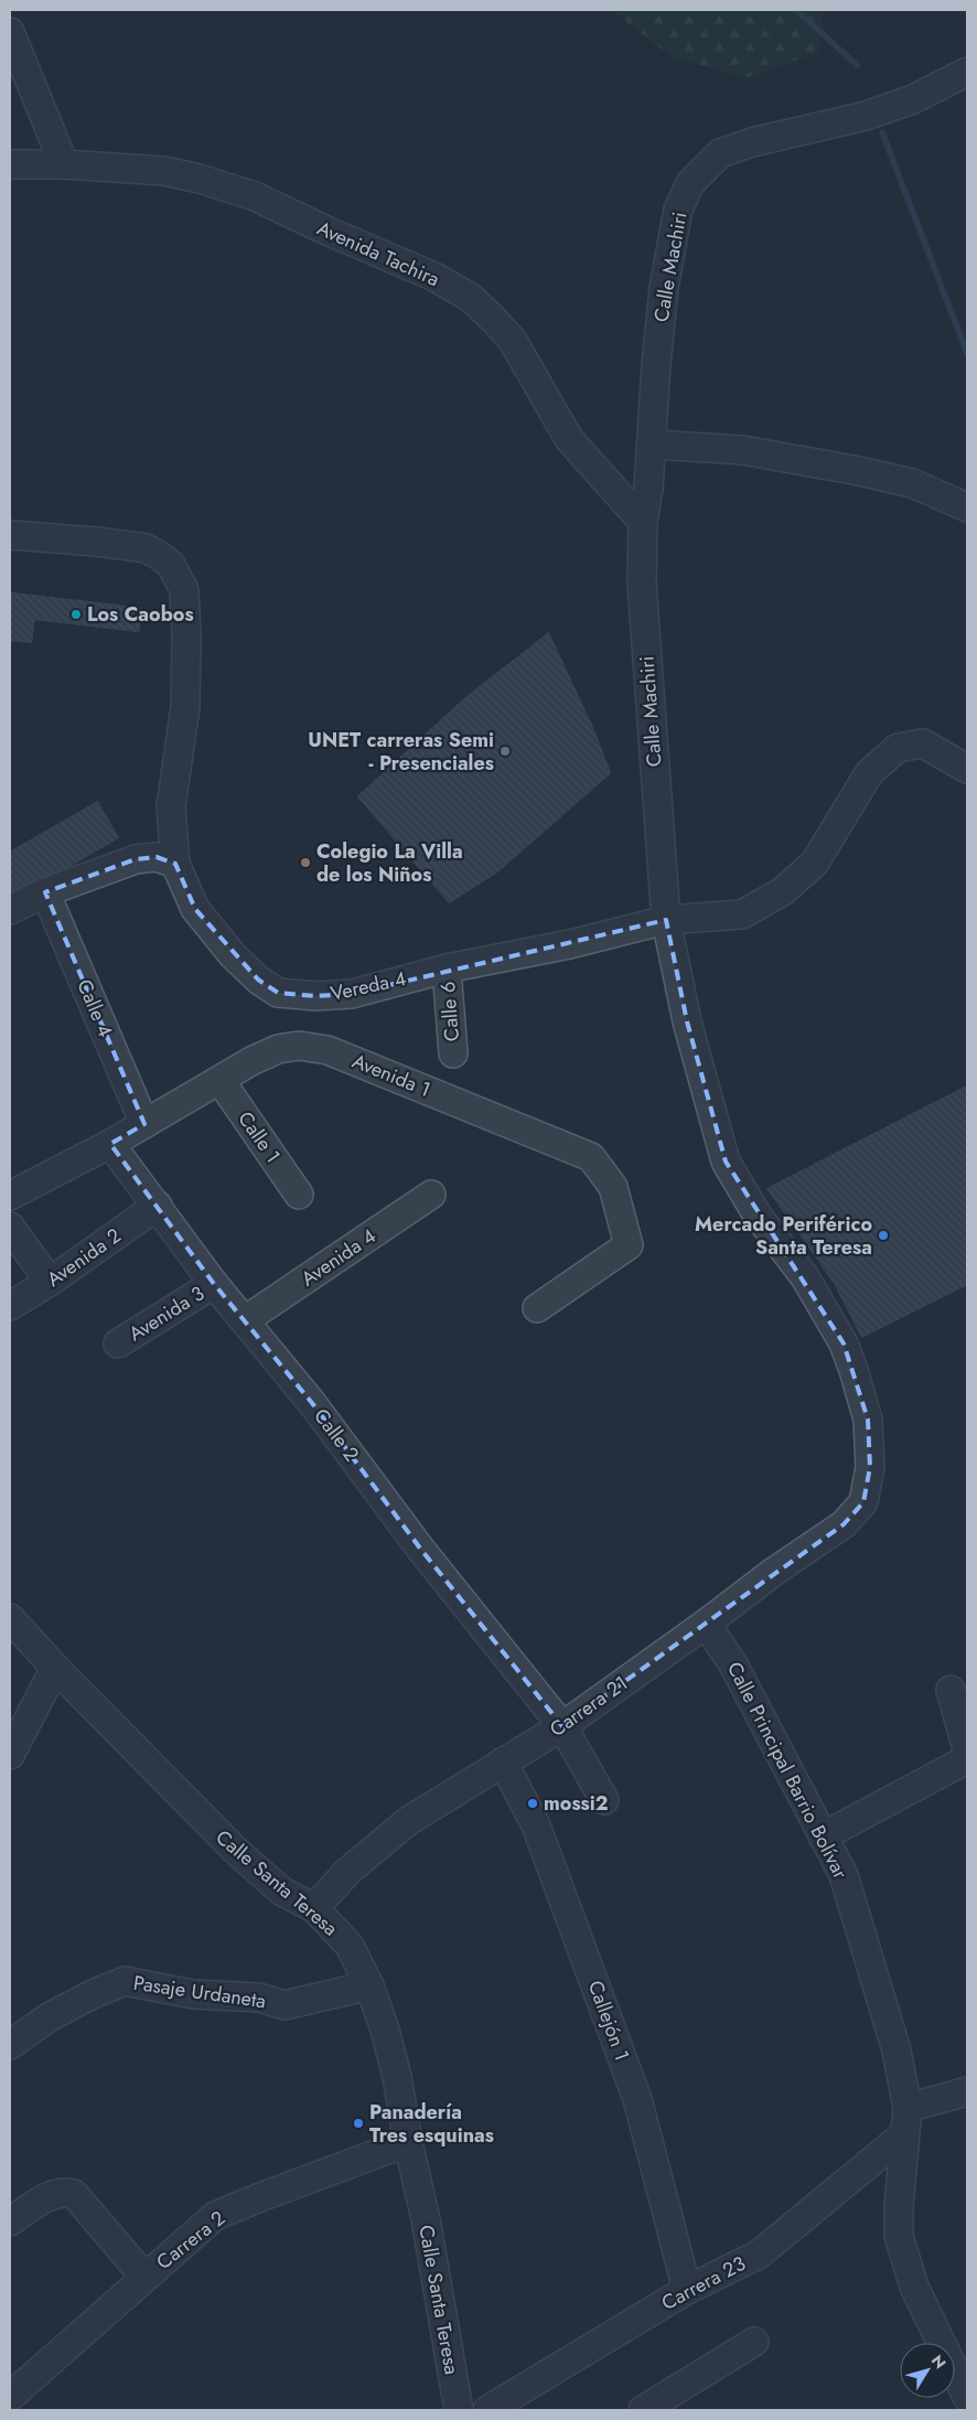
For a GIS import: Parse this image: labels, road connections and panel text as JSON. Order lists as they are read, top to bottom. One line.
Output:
{"streets":{"street":["Avenida Tachira","Calle Machiri","Vereda 4","Calle 4","Calle 6","Avenida 1","Calle 1","Avenida 2","Avenida 4","Avenida 3","Calle 2","Carrera 21","Calle Principal Barrio Bolívar","Calle Santa Teresa","Pasaje Urdaneta","Callejón 1","Carrera 2","Carrera 23"]},"crossings":[["Avenida Tachira","Calle Machiri"],["Calle Machiri","Vereda 4"],["Calle Machiri","Carrera 21"],["Vereda 4","Calle 6"],["Calle 4","Avenida 1"],["Avenida 1","Calle 1"],["Avenida 1","Calle 2"],["Avenida 2","Calle 2"],["Avenida 4","Calle 2"],["Avenida 3","Calle 2"],["Calle 2","Carrera 21"],["Carrera 21","Calle Principal Barrio Bolívar"],["Carrera 21","Calle Santa Teresa"],["Carrera 21","Callejón 1"],["Calle Principal Barrio Bolívar","Carrera 23"],["Calle Santa Teresa","Pasaje Urdaneta"],["Calle Santa Teresa","Carrera 2"],["Callejón 1","Carrera 23"]],"places":["Los Caobos","UNET carreras Semi - Presenciales","Colegio La Villa de los Niños","Mercado Periférico Santa Teresa","mossi2","Panadería Tres esquinas"],"north":"top right"}
